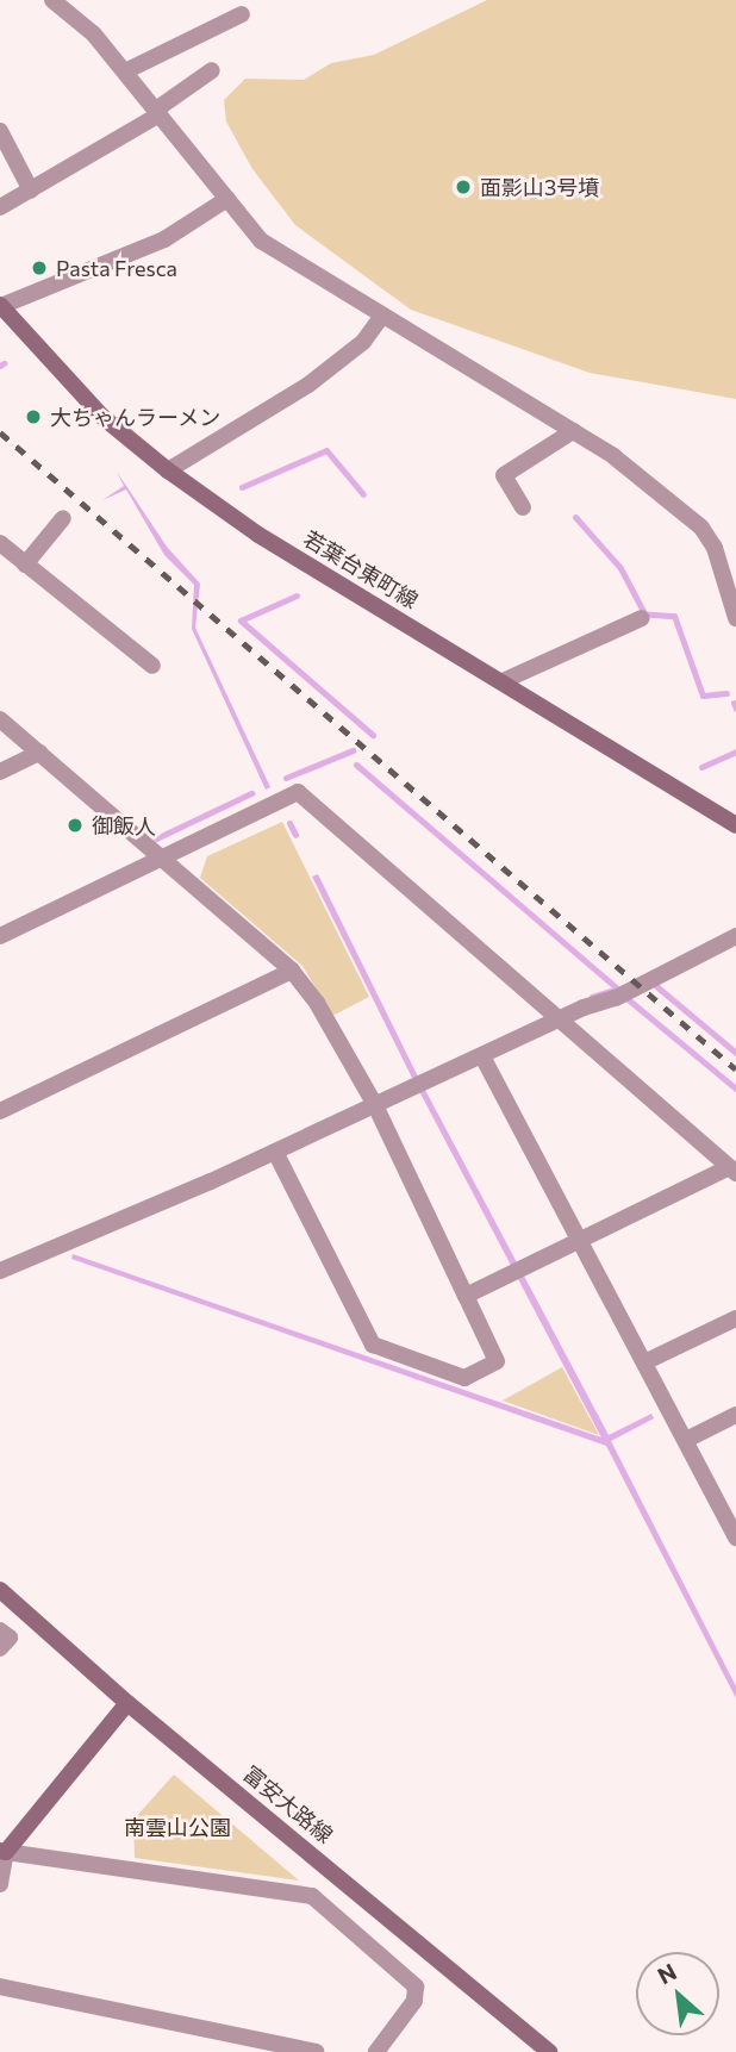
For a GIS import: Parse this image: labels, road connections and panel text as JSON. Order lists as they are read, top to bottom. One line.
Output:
{"streets":{"street":["若葉台東町線","富安大路線"]},"parks":["南雲山公園"],"places":["面影山3号墳","Pasta Fresca","大ちゃんラーメン","御飯人"],"north":"top left"}
